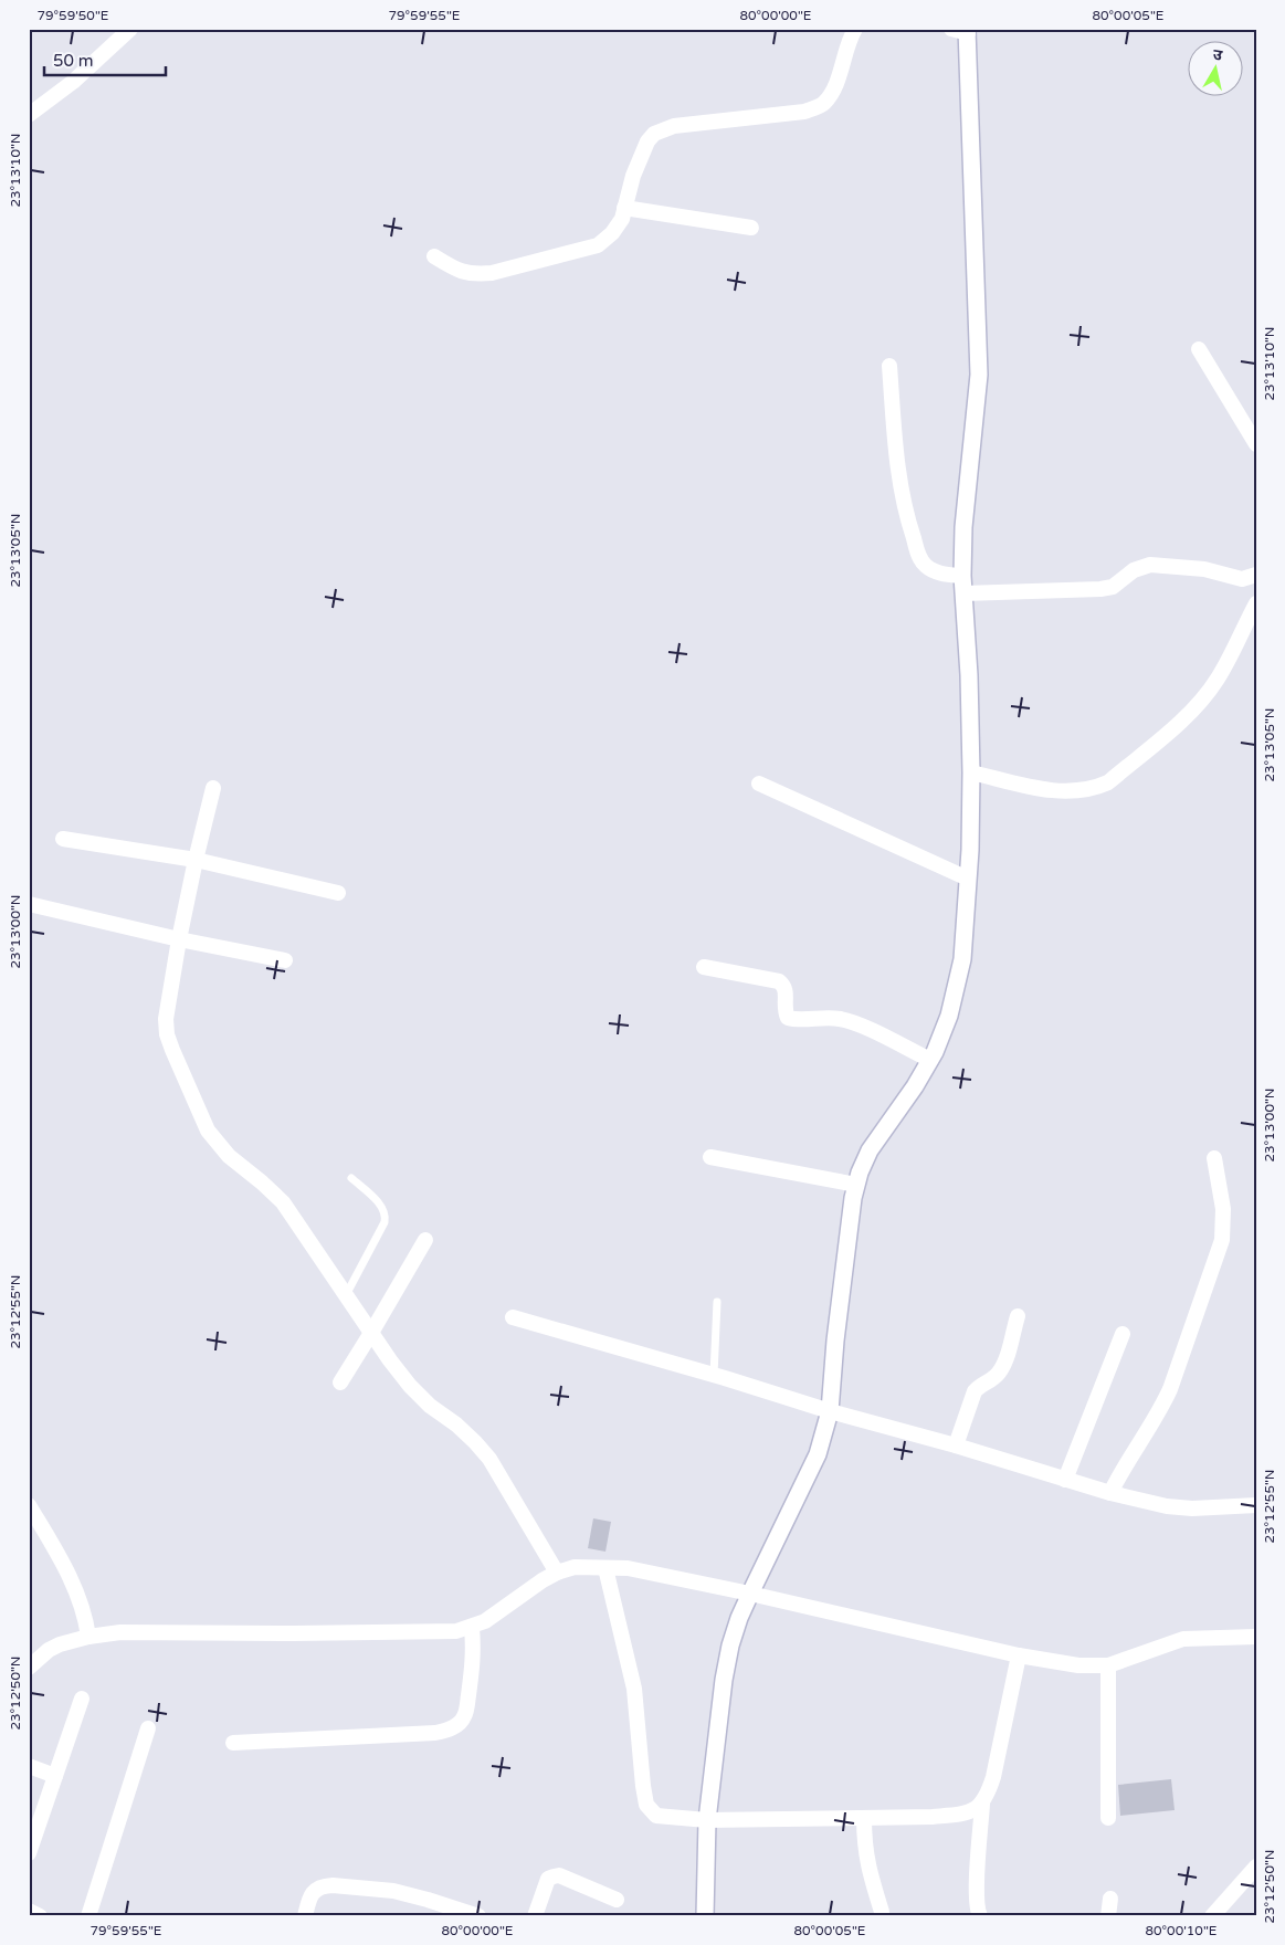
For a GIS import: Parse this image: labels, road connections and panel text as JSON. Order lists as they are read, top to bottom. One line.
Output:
{"scale_bar":"50 m","north":"top","coordinates":["79°59'50\"E","79°59'55\"E","80°00'00\"E","80°00'05\"E","23°13'10\"N","23°13'05\"N","23°13'00\"N","23°12'55\"N","23°12'50\"N","80°00'10\"E"]}
